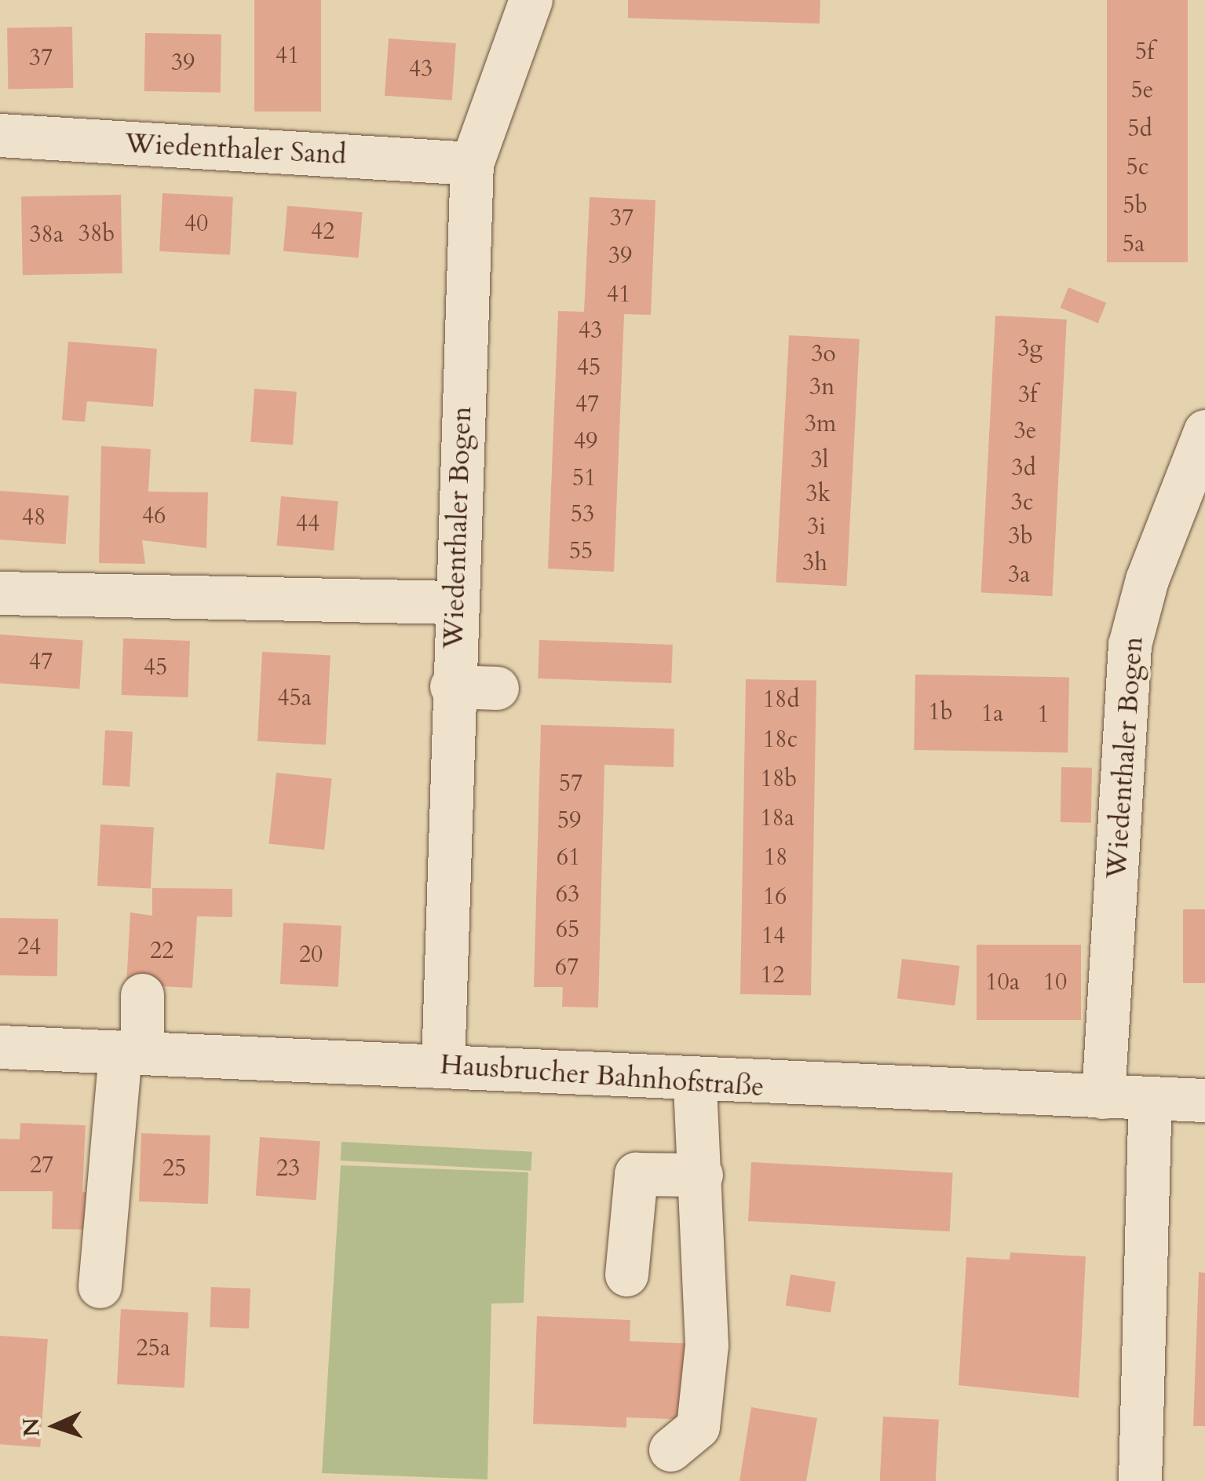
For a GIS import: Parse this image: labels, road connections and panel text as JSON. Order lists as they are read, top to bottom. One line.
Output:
{"streets":{"street":["Wiedenthaler Sand","Wiedenthaler Bogen","Hausbrucher Bahnhofstraße"]},"crossings":[["Wiedenthaler Sand","Wiedenthaler Bogen"],["Wiedenthaler Bogen","Hausbrucher Bahnhofstraße"]],"house_numbers":["5f","41","37","39","43","5e","5d","5c","5b","37","40","42","38b","38a","5a","39","41","43","3g","3o","45","3n","3f","47","3m","3e","49","3l","3d","51","3k","3c","53","46","48","44","3i","3b","55","3h","3a","47","45","45a","18d","1b","1a","1","18c","18b","57","18a","59","61","18","63","16","65","14","24","22","20","67","12","10a","10","27","25","23","25a"],"north":"left"}
